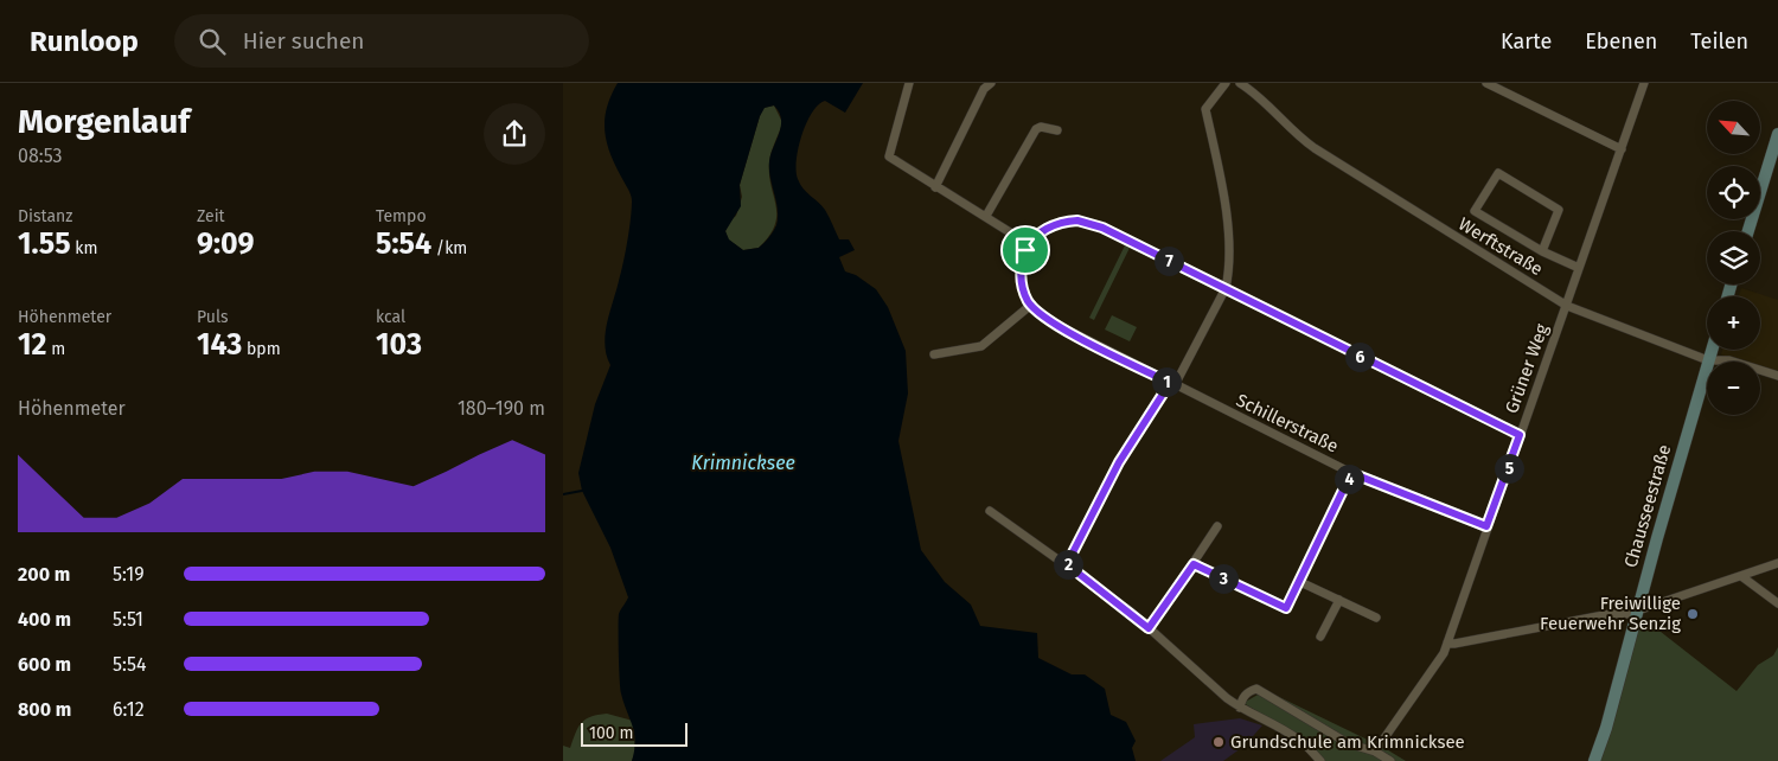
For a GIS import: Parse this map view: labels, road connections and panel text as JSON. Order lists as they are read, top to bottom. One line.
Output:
{"streets":{"main road":["Chausseestraße"],"street":["Werftstraße","Grüner Weg","Schillerstraße"]},"crossings":[["Werftstraße","Grüner Weg"],["Werftstraße","Chausseestraße"],["Grüner Weg","Schillerstraße"]],"water":["Krimnicksee"],"places":["Freiwillige Feuerwehr Senzig","Grundschule am Krimnicksee"],"scale_bar":"100 m","north":"top left","page":{"header":"Runloop","search":"Hier suchen","nav":["Karte","Ebenen","Teilen"],"heading":["Morgenlauf","08:53"],"map_buttons":["+","−"],"stats":[["Distanz","1.55 km"],["Zeit","9:09"],["Tempo","5:54 /km"],["Höhenmeter","12 m"],["Puls","143 bpm"],["kcal","103"]],"pins":["7","6","1","5","4","2","3"],"chart":["Höhenmeter","180–190 m"],"list":[{"name":"200 m","note":"5:19"},{"name":"400 m","note":"5:51"},{"name":"600 m","note":"5:54"},{"name":"800 m","note":"6:12"}],"scale":"100 m"}}
